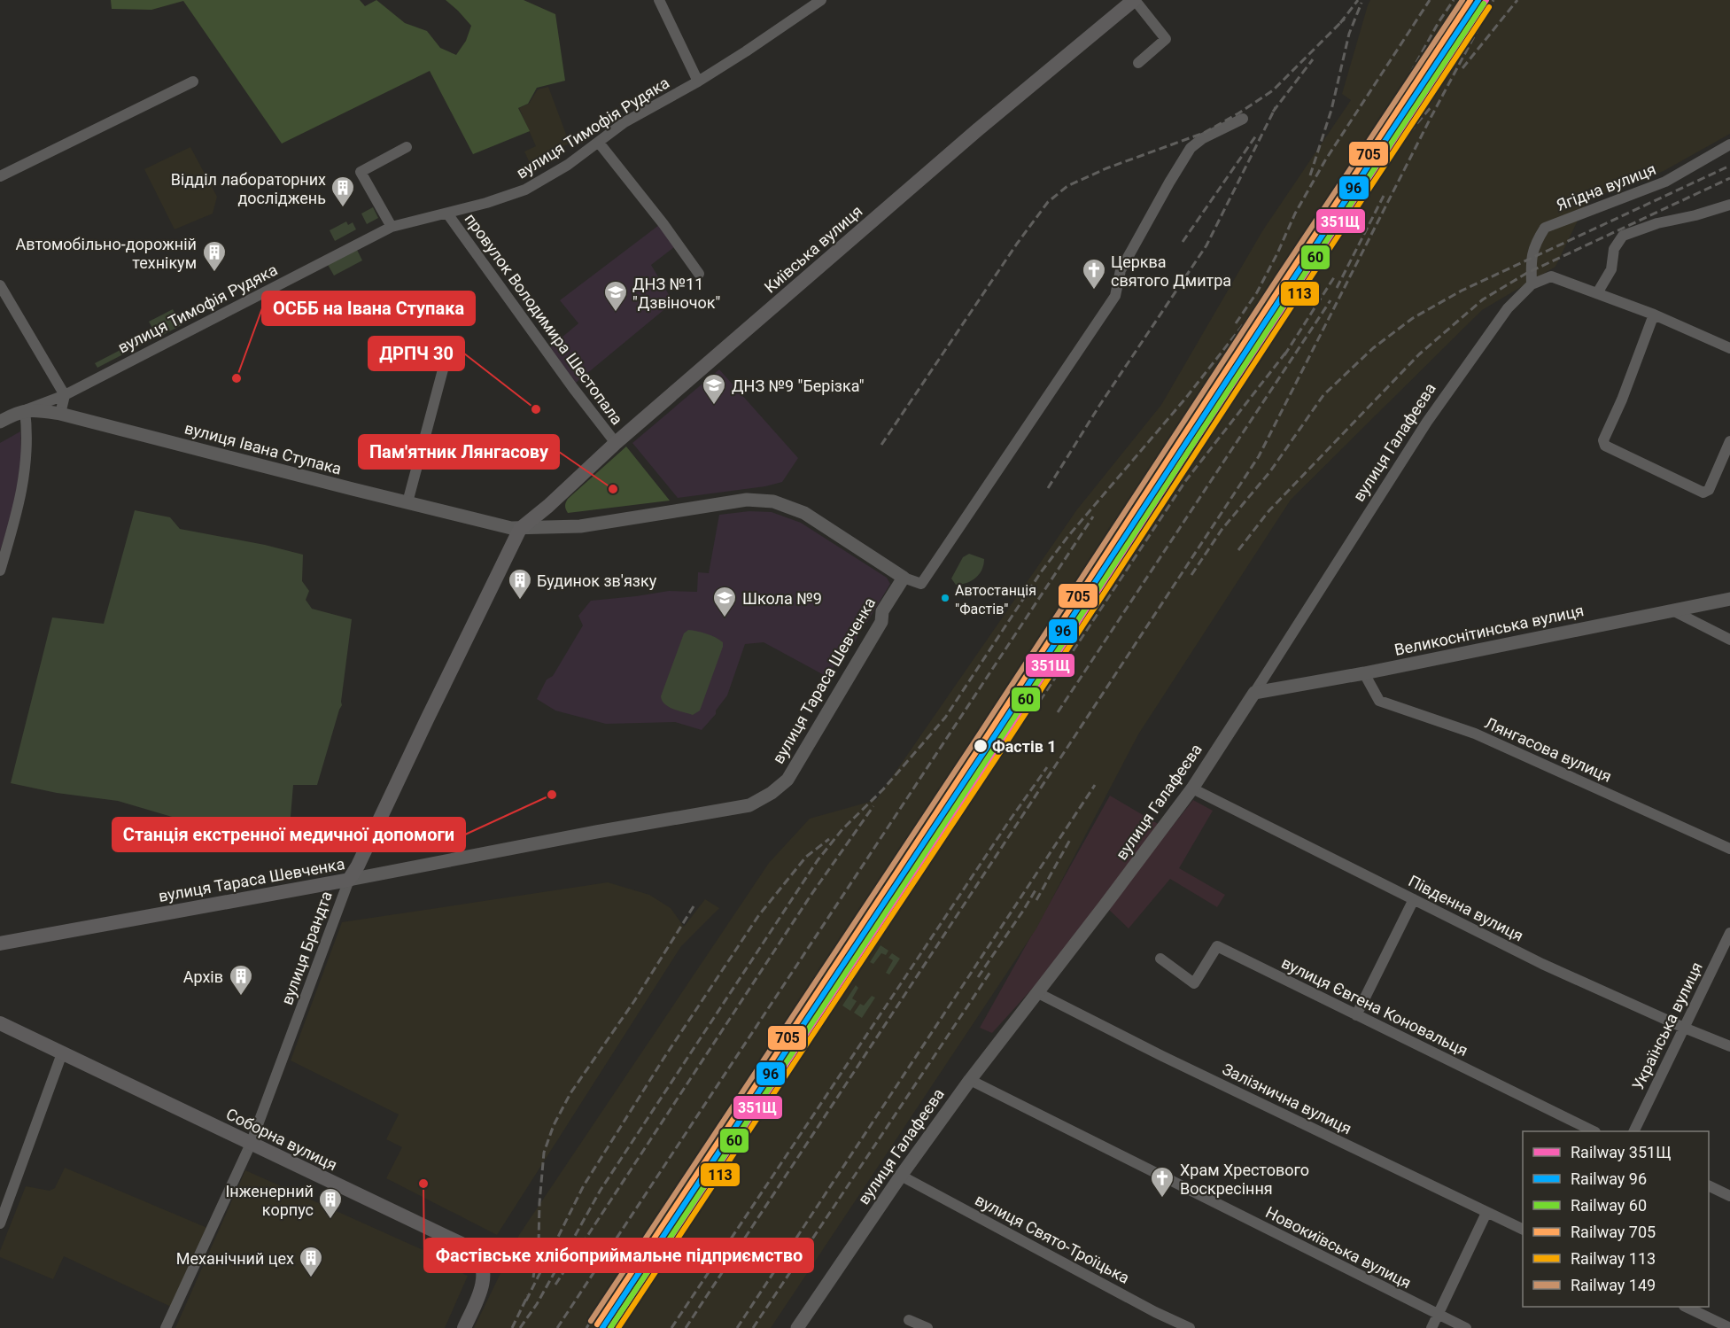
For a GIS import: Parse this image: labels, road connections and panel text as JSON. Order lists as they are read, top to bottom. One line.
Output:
{"streets":{"main road":["Київська вулиця","вулиця Тараса Шевченка","вулиця Брандта","Соборна вулиця"],"street":["вулиця Тимофія Рудяка","Ягідна вулиця","провулок Володимира Шестопала","вулиця Галафеєва","вулиця Івана Ступака","Великоснітинська вулиця","Лянгасова вулиця","Південна вулиця","вулиця Євгена Коновальця","Українська вулиця","Залізнична вулиця","вулиця Свято-Троїцька","Новокиївська вулиця"]},"crossings":[["вулиця Тимофія Рудяка","провулок Володимира Шестопала"],["вулиця Тимофія Рудяка","вулиця Івана Ступака"],["Ягідна вулиця","вулиця Галафеєва"],["Київська вулиця","провулок Володимира Шестопала"],["Київська вулиця","вулиця Івана Ступака"],["Київська вулиця","вулиця Брандта"],["вулиця Галафеєва","Великоснітинська вулиця"],["вулиця Галафеєва","Південна вулиця"],["вулиця Галафеєва","Залізнична вулиця"],["вулиця Галафеєва","вулиця Свято-Троїцька"],["вулиця Галафеєва","Новокиївська вулиця"],["вулиця Івана Ступака","вулиця Тараса Шевченка"],["вулиця Івана Ступака","вулиця Брандта"],["Великоснітинська вулиця","Лянгасова вулиця"],["вулиця Тараса Шевченка","вулиця Брандта"],["Південна вулиця","Українська вулиця"],["вулиця Брандта","Соборна вулиця"]],"places":{"building":["Відділ лабораторних досліджень","Автомобільно-дорожній технікум","Будинок зв'язку","Архів","Інженерний корпус","Механічний цех"],"church":["Церква святого Дмитра","Храм Хрестового Воскресіння"],"school or university":["ДНЗ №11 \"Дзвіночок\"","ДНЗ №9 \"Берізка\"","Школа №9"],"other":["ОСББ на Івана Ступака","ДРПЧ 30","Пам'ятник Лянгасову","Автостанція \"Фастів\"","Фастів 1","Станція екстренної медичної допомоги","Фастівське хлібоприймальне підприємство"]},"lines":["rail line 351Щ","rail line 96","rail line 705","rail line 149","rail line 60","rail line 113"],"legend":["Railway 351Щ","Railway 96","Railway 60","Railway 705","Railway 113","Railway 149"]}
